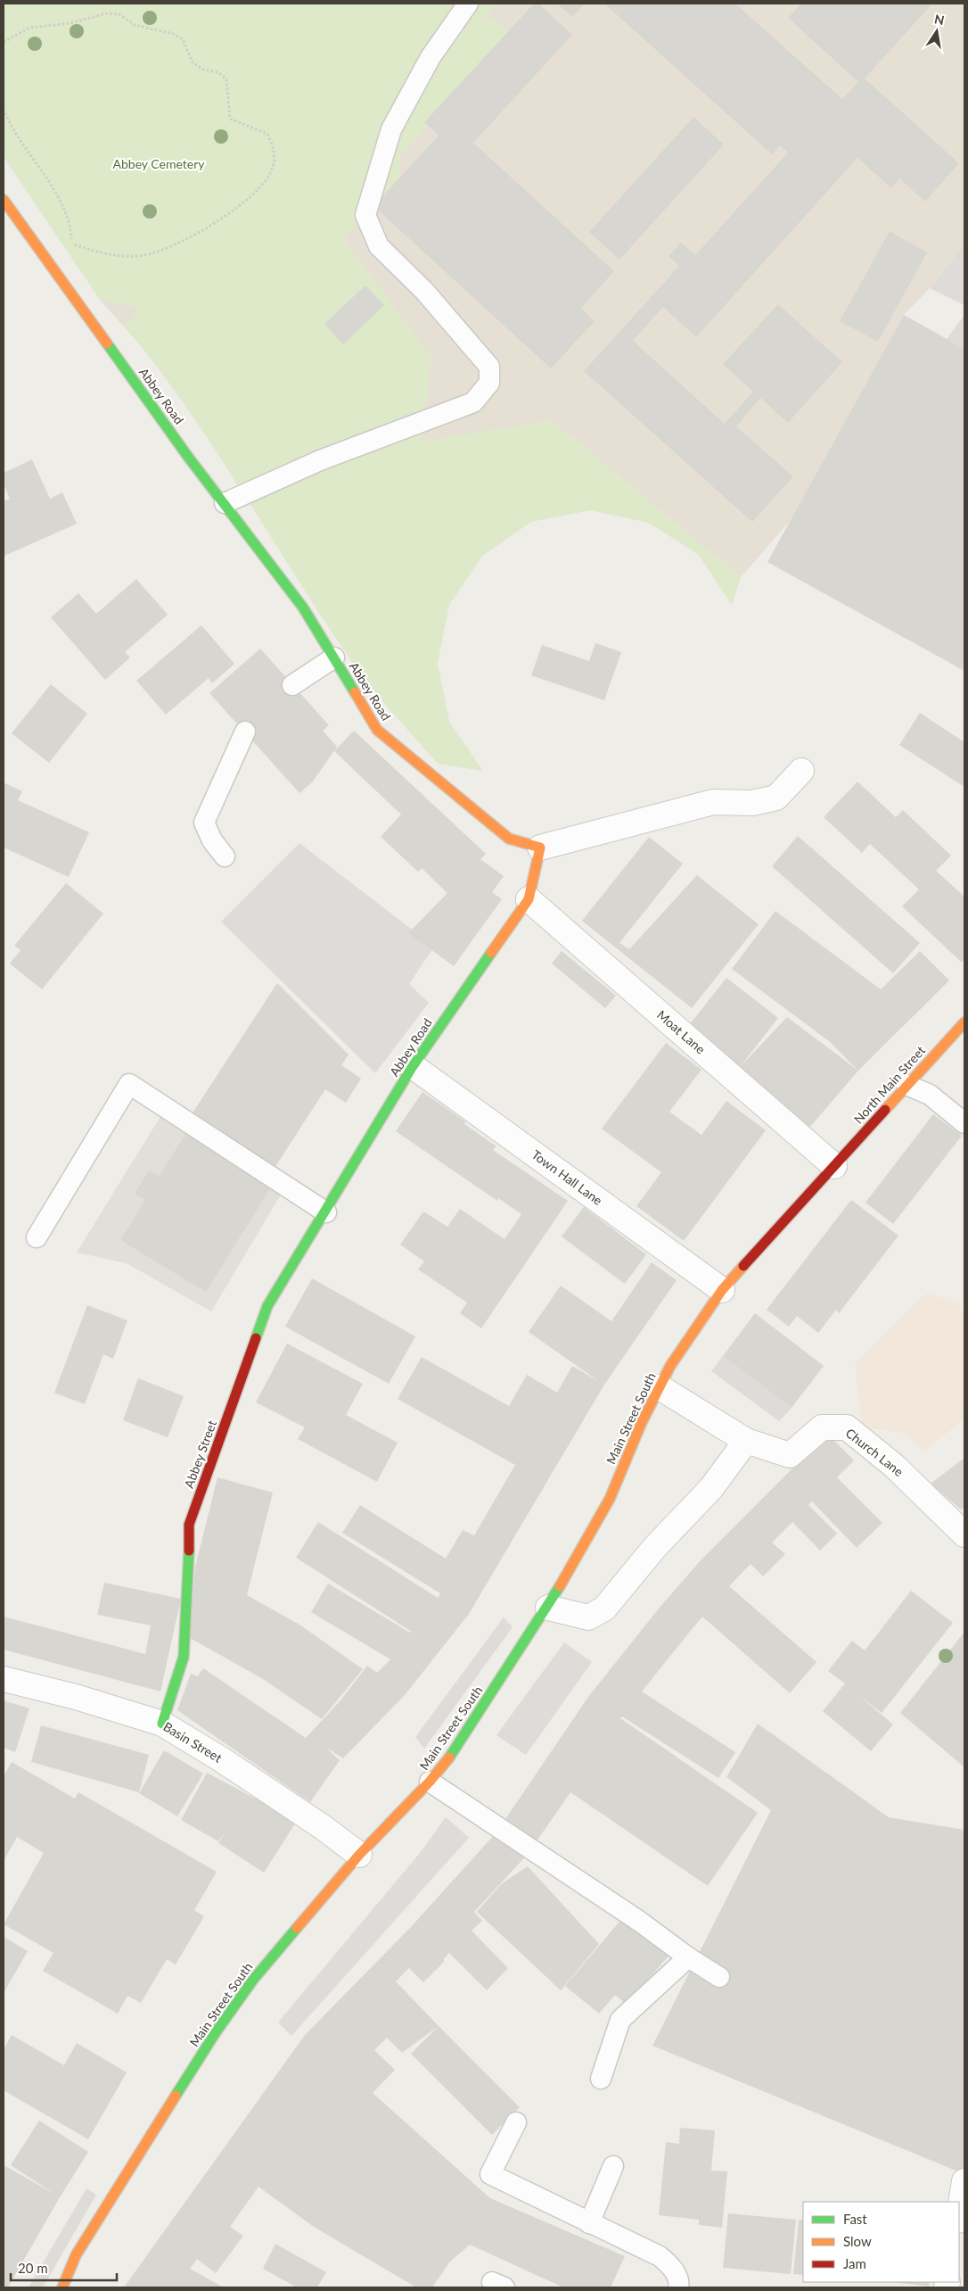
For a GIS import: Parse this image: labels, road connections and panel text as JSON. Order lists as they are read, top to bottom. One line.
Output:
{"streets":{"street":["Abbey Road","Moat Lane","North Main Street","Town Hall Lane","Main Street South","Church Lane","Abbey Street","Basin Street"]},"crossings":[["Abbey Road","Moat Lane"],["Abbey Road","Town Hall Lane"],["Abbey Road","Abbey Street"],["Moat Lane","North Main Street"],["Moat Lane","Main Street South"],["North Main Street","Main Street South"],["Town Hall Lane","Main Street South"],["Main Street South","Basin Street"],["Abbey Street","Basin Street"]],"parks":["Abbey Cemetery"],"legend":["Fast","Slow","Jam"],"scale_bar":"20 m","north":"top"}
